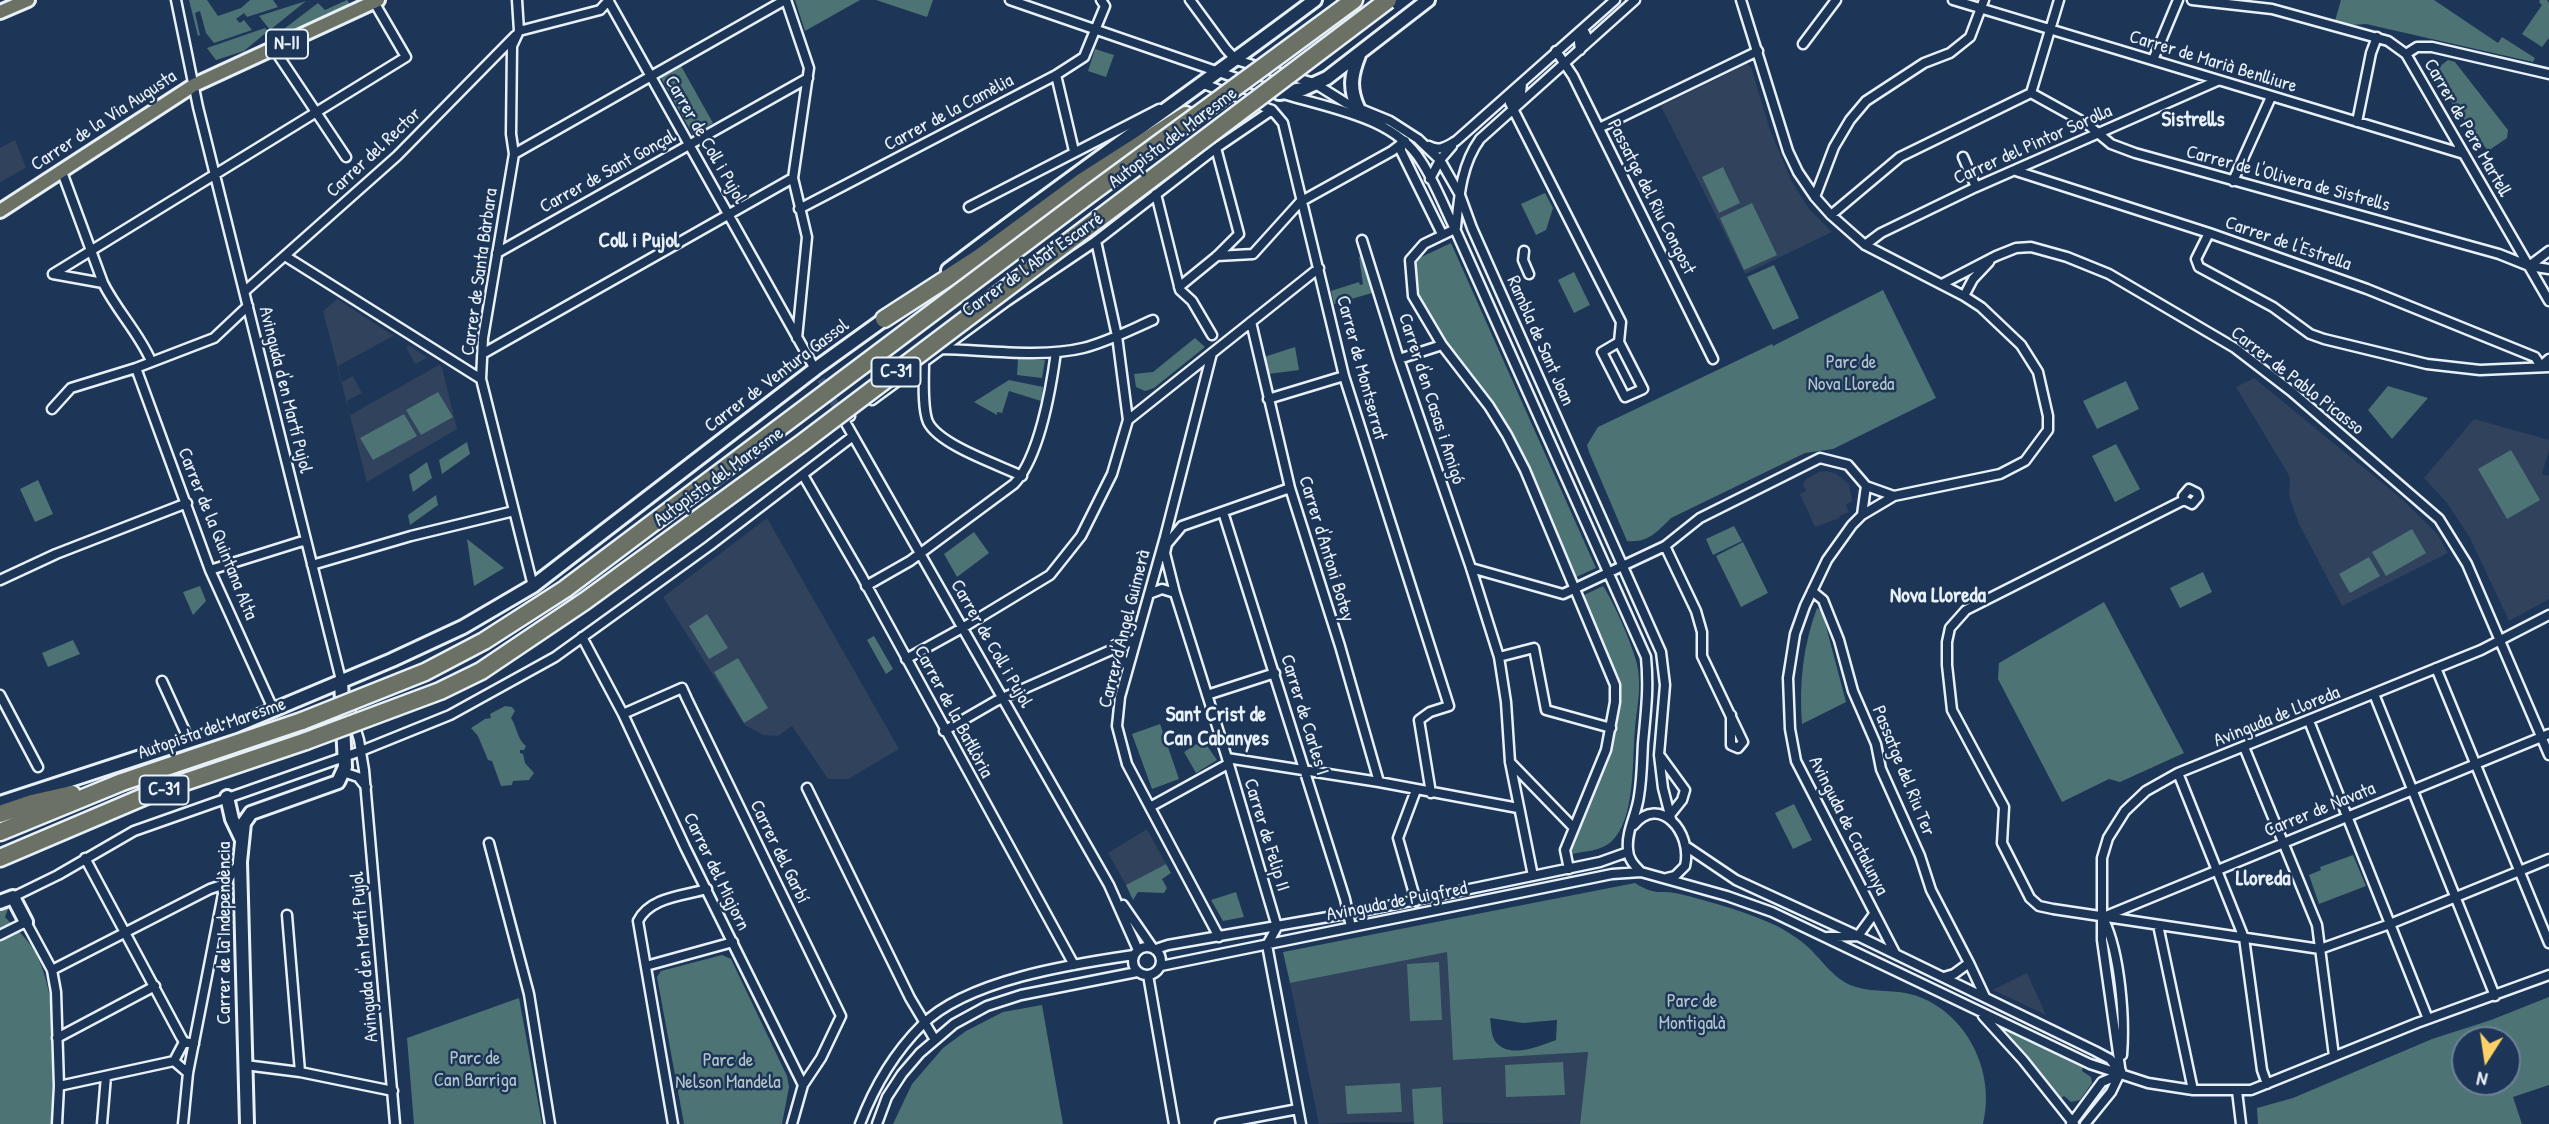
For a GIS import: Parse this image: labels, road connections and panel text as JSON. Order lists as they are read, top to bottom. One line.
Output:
{"streets":{"highway":["Autopista del Maresme","C-31"],"main road":["N-II","Carrer de la Via Augusta"],"street":["Carrer de Marià Benlliure","Carrer de la Camèlia","Carrer de Pere Martell","Carrer de Coll i Pujol","Carrer del Pintor Sorolla","Carrer del Rector","Carrer de Sant Gonçal","Carrer de l'Olivera de Sistrells","Passatge del Riu Congost","Carrer de l'Estrella","Carrer de l'Abat Escarré","Carrer de Santa Bàrbara","Rambla de Sant Joan","Carrer de Montserrat","Carrer de Ventura Gassol","Carrer de Pablo Picasso","Avinguda d'en Martí Pujol","Carrer d'en Casas i Amigó","Carrer de la Quintana Alta","Carrer d'Antoni Botey","Carrer d'Àngel Guimerà","Carrer de la Batllòria","Carrer de Carles I","Avinguda de Lloreda","Passatge del Riu Ter","Carrer de Navata","Avinguda de Catalunya","Carrer de Felip II","Carrer del Garbí","Carrer del Migjorn","Avinguda de Puigfred","Carrer de la Independència"]},"crossings":[["N-II","Carrer de la Via Augusta"],["N-II","Avinguda d'en Martí Pujol"],["Carrer de Marià Benlliure","Carrer de Pere Martell"],["Carrer de Marià Benlliure","Carrer del Pintor Sorolla"],["Carrer de la Camèlia","Rambla de Sant Joan"],["Carrer de la Via Augusta","Avinguda d'en Martí Pujol"],["Carrer de Pere Martell","Carrer de l'Olivera de Sistrells"],["Carrer de Coll i Pujol","Carrer de Sant Gonçal"],["Carrer de Coll i Pujol","Carrer de l'Abat Escarré"],["Carrer de Coll i Pujol","Carrer de Ventura Gassol"],["Carrer de Coll i Pujol","Avinguda de Puigfred"],["Carrer del Pintor Sorolla","Carrer de l'Olivera de Sistrells"],["Carrer del Pintor Sorolla","Carrer de l'Estrella"],["Carrer del Pintor Sorolla","Avinguda de Catalunya"],["Carrer del Rector","Carrer de Santa Bàrbara"],["Carrer del Rector","Avinguda d'en Martí Pujol"],["Carrer de Sant Gonçal","Carrer de Santa Bàrbara"],["Carrer de l'Abat Escarré","Carrer de Montserrat"],["Carrer de Santa Bàrbara","Carrer de Ventura Gassol"],["Rambla de Sant Joan","Carrer de Ventura Gassol"],["Rambla de Sant Joan","Avinguda de Lloreda"],["Rambla de Sant Joan","Passatge del Riu Ter"],["Rambla de Sant Joan","Avinguda de Catalunya"],["Rambla de Sant Joan","Avinguda de Puigfred"],["Carrer de Ventura Gassol","Avinguda d'en Martí Pujol"],["Carrer de Ventura Gassol","Carrer de la Quintana Alta"],["Carrer de Pablo Picasso","Avinguda de Lloreda"],["Carrer de Pablo Picasso","Carrer de Navata"],["Carrer de Pablo Picasso","Avinguda de Catalunya"],["Carrer d'en Casas i Amigó","Avinguda de Puigfred"],["Carrer d'Àngel Guimerà","Avinguda de Puigfred"],["Carrer de Carles I","Avinguda de Puigfred"],["Avinguda de Lloreda","Carrer de Navata"],["Passatge del Riu Ter","Avinguda de Catalunya"],["Carrer de Felip II","Avinguda de Puigfred"],["Carrer del Garbí","Carrer del Migjorn"]],"districts":["Sistrells","Coll i Pujol","Nova Lloreda","Sant Crist de Can Cabanyes","Lloreda"],"parks":["Parc de Nova Lloreda","Parc de Montigalà","Parc de Can Barriga","Parc de Nelson Mandela"],"north":"bottom"}
